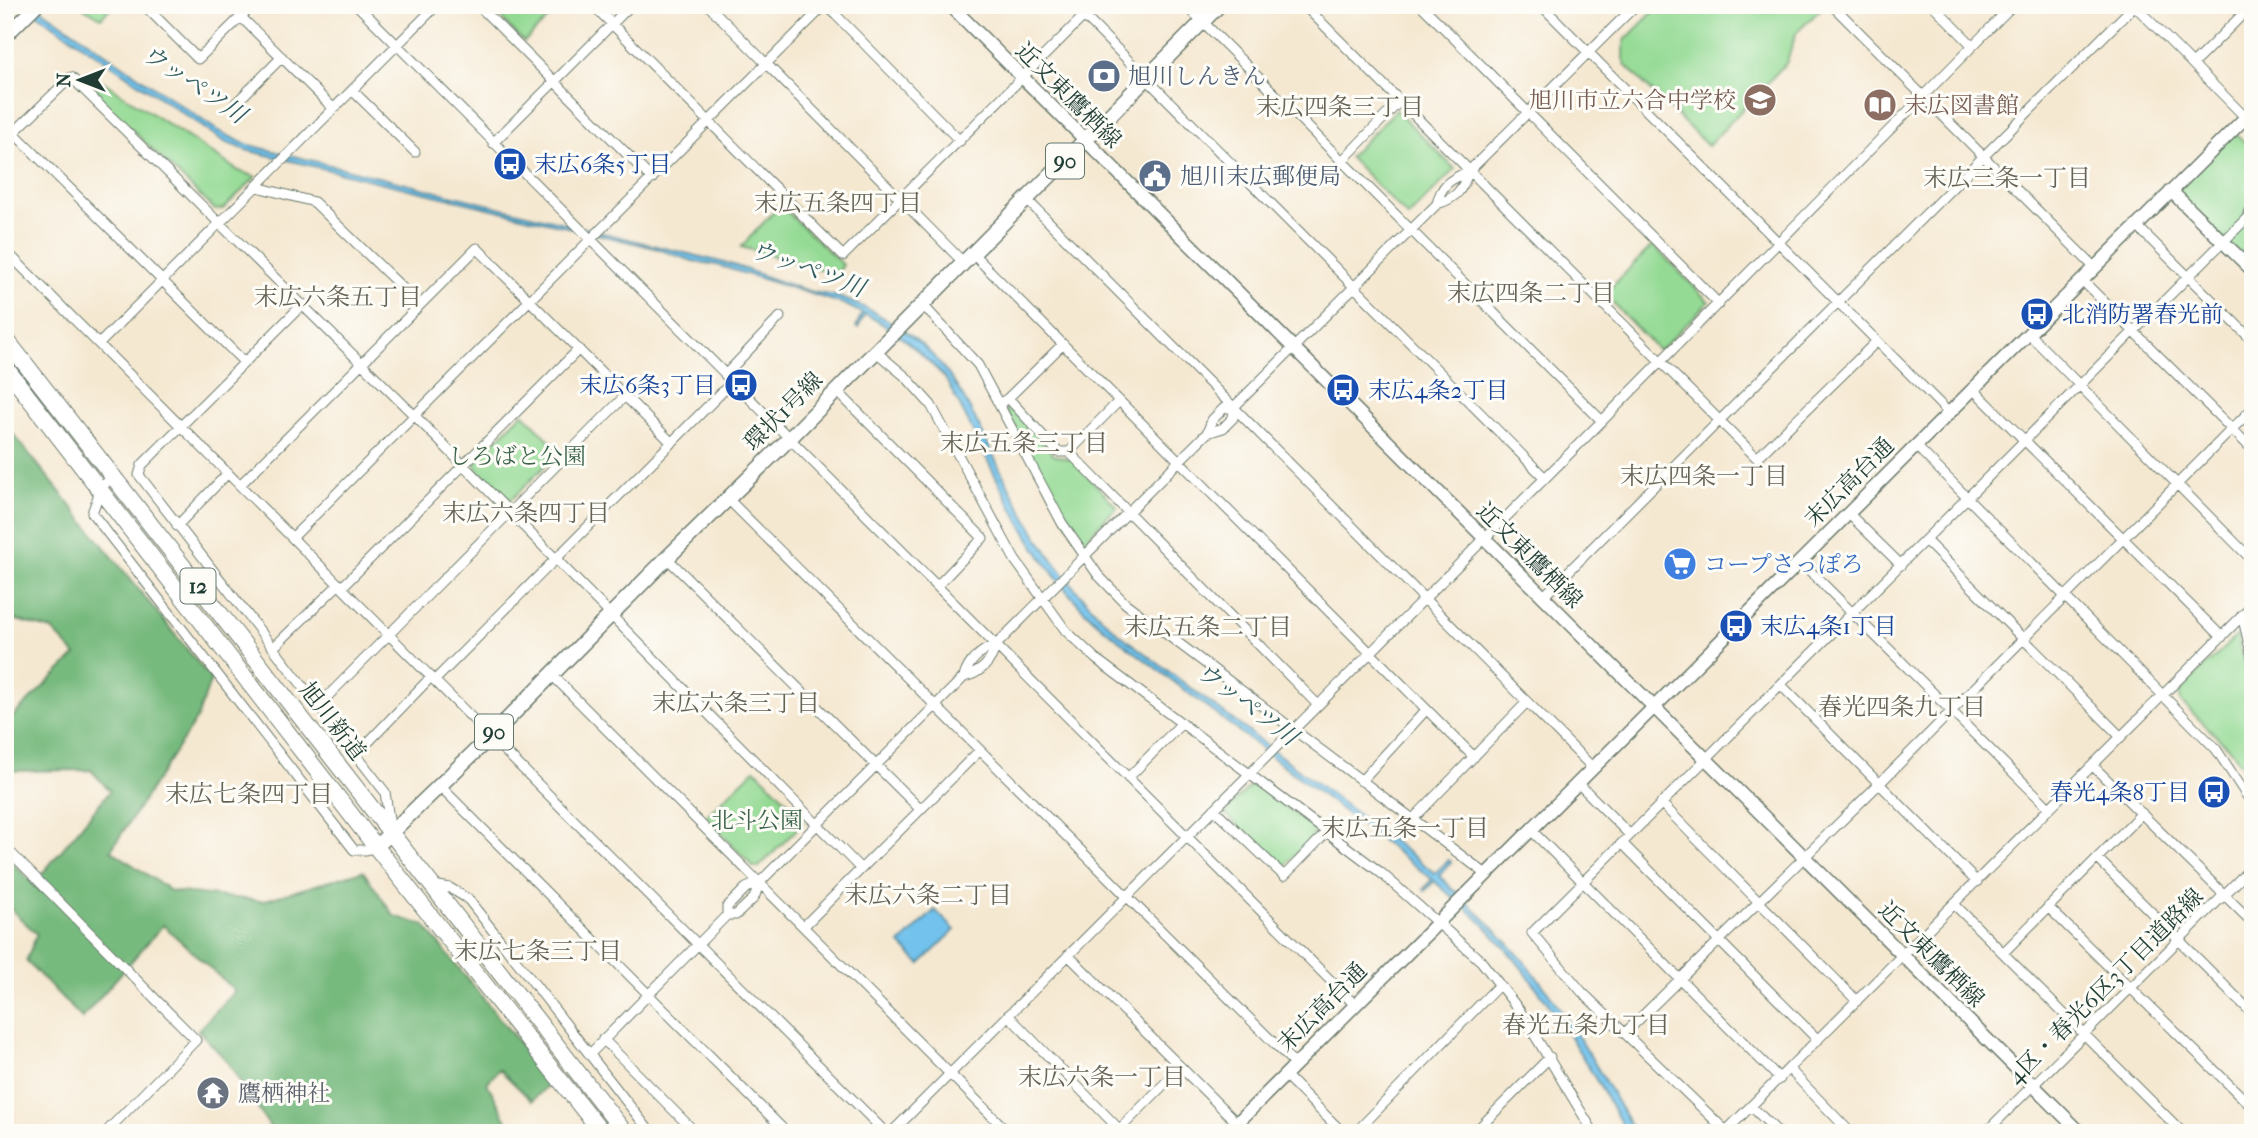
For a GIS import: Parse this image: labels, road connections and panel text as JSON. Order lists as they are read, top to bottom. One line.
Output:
{"streets":{"highway":["12","旭川新道"],"main road":["90","環状1号線"],"street":["近文東鷹栖線","末広高台通","4区・春光6区3丁目道路線"]},"crossings":[["近文東鷹栖線","環状1号線"],["近文東鷹栖線","末広高台通"],["近文東鷹栖線","4区・春光6区3丁目道路線"],["環状1号線","旭川新道"]],"districts":["末広四条三丁目","末広三条一丁目","末広五条四丁目","末広四条二丁目","末広六条五丁目","末広五条三丁目","末広四条一丁目","末広六条四丁目","末広五条二丁目","末広六条三丁目","春光四条九丁目","末広七条四丁目","末広五条一丁目","末広六条二丁目","末広七条三丁目","春光五条九丁目","末広六条一丁目"],"water":["ウッペツ川"],"parks":["しろばと公園","北斗公園"],"places":{"bank":["旭川しんきん"],"school or university":["旭川市立六合中学校"],"library":["末広図書館"],"bus stop":["末広6条5丁目","北消防署春光前","末広6条3丁目","末広4条2丁目","末広4条1丁目","春光4条8丁目"],"public building":["旭川末広郵便局"],"supermarket":["コープさっぽろ"],"temple":["鷹栖神社"]},"north":"left"}
